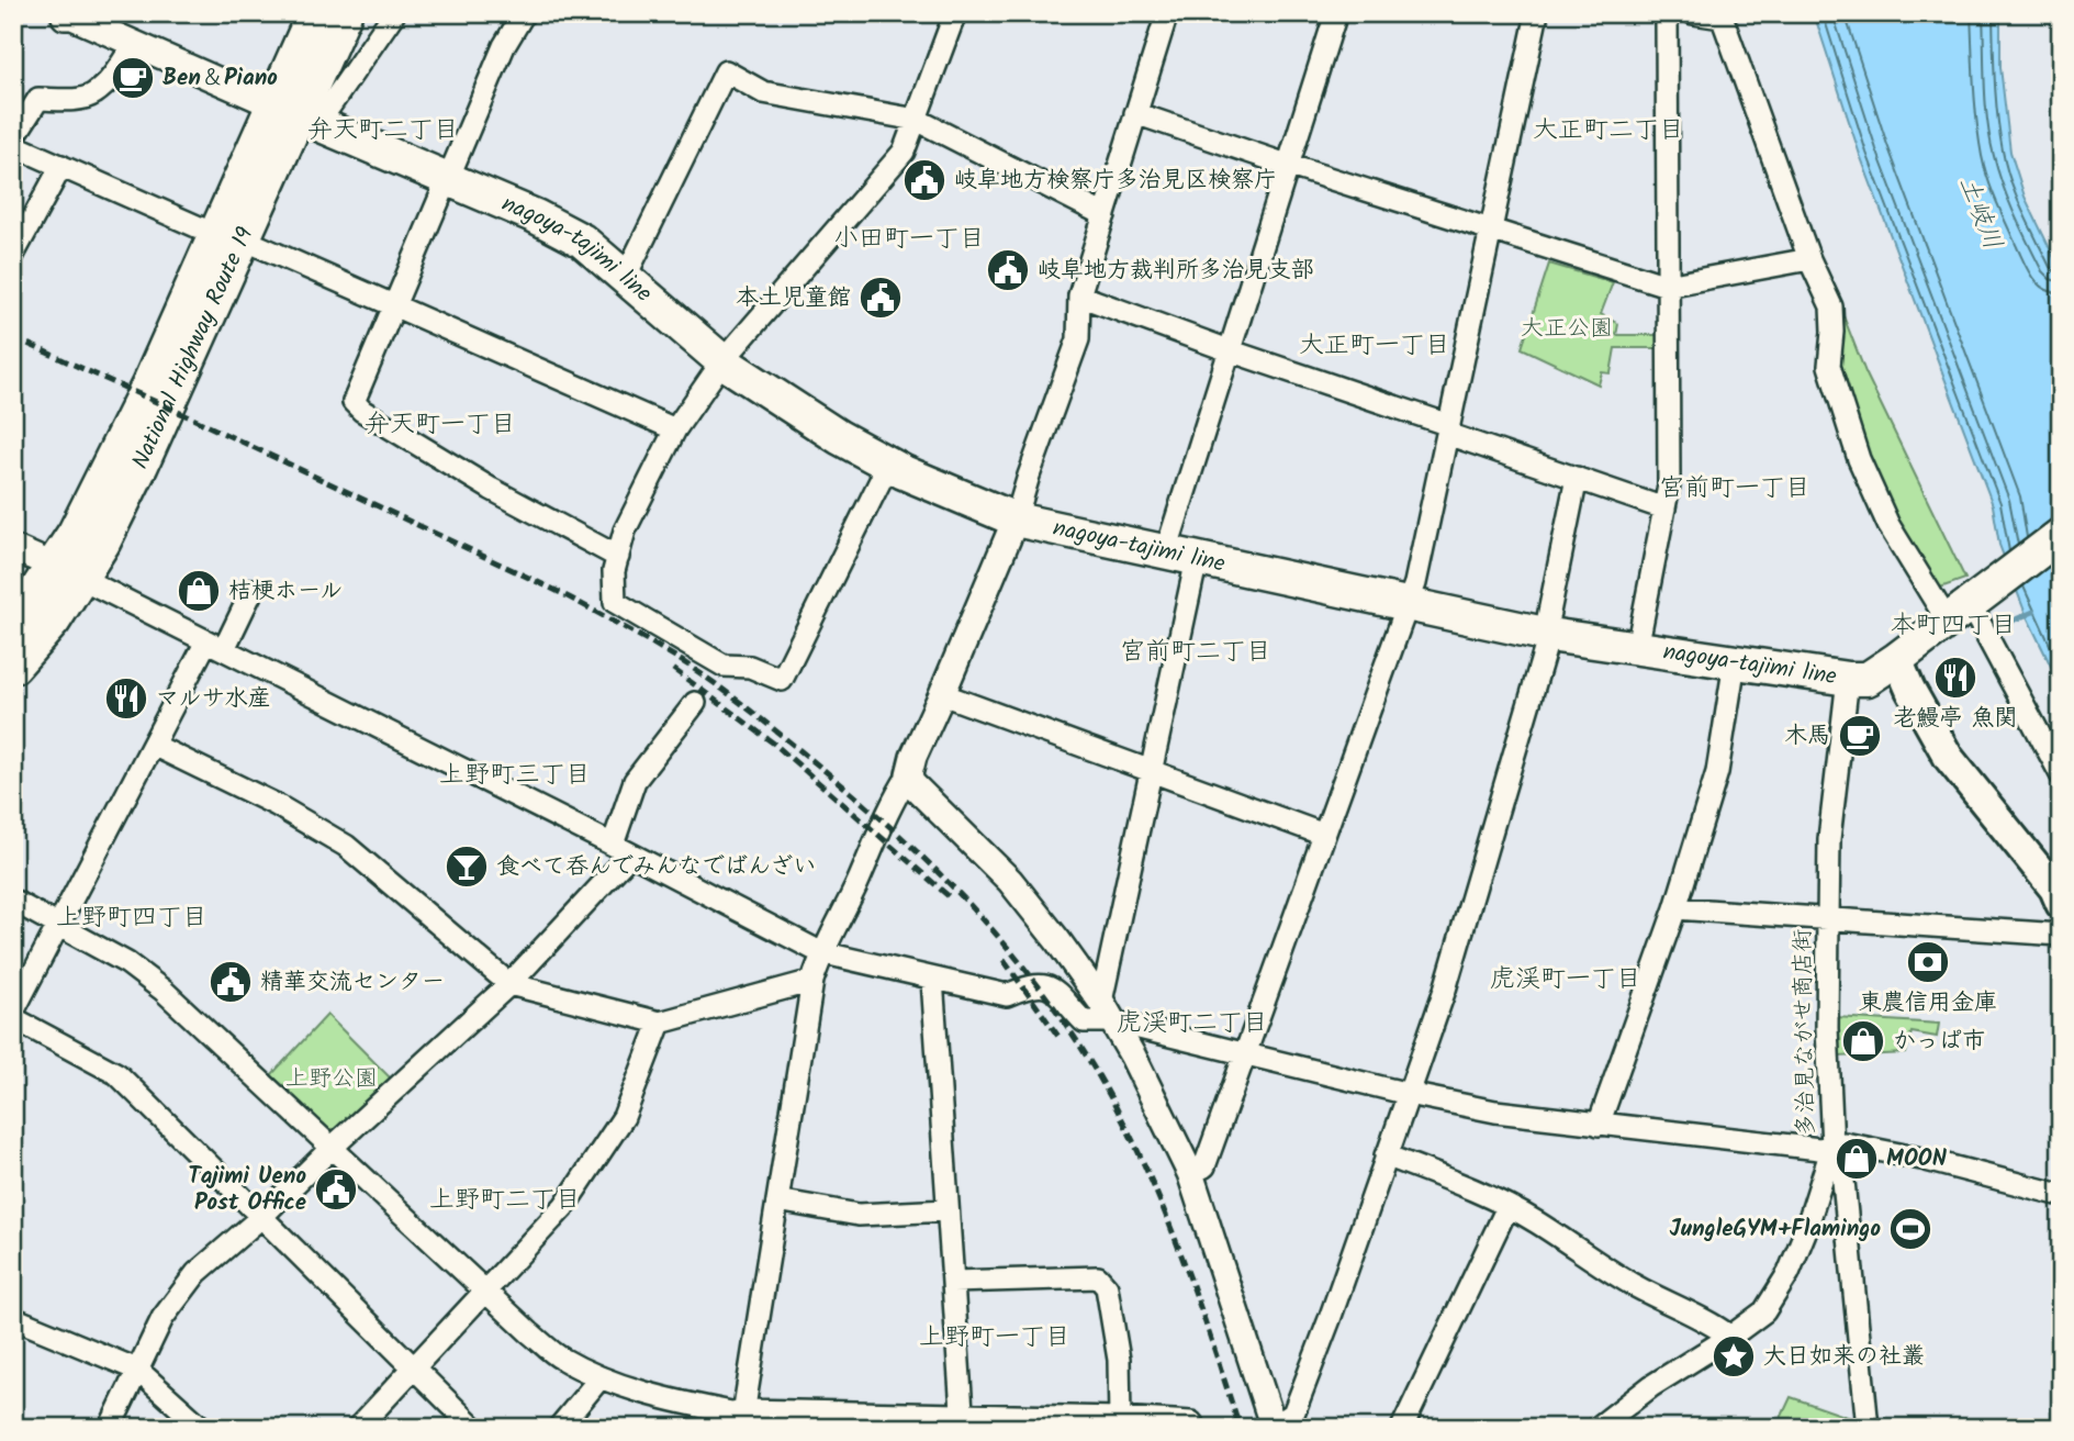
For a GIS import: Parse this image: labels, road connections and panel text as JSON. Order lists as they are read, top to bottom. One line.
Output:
{"streets":{"highway":["National Highway Route 19"],"main road":["nagoya-tajimi line"],"street":["多治見ながせ商店街"]},"crossings":[["nagoya-tajimi line","National Highway Route 19"],["nagoya-tajimi line","多治見ながせ商店街"]],"districts":["弁天町二丁目","大正町二丁目","小田町一丁目","大正町一丁目","弁天町一丁目","宮前町一丁目","本町四丁目","宮前町二丁目","上野町三丁目","上野町四丁目","虎渓町一丁目","虎渓町二丁目","上野町二丁目","上野町一丁目"],"water":["土岐川"],"parks":["大正公園","上野公園"],"places":{"cafe":["Ben＆Piano","木馬"],"public building":["岐阜地方検察庁多治見区検察庁","岐阜地方裁判所多治見支部","本土児童館","精華交流センター","Tajimi Ueno Post Office"],"shop":["桔梗ホール","かっぱ市","MOON"],"restaurant":["老鰻亭 魚関","マルサ水産"],"bar":["食べて呑んでみんなでばんざい"],"bank":["東農信用金庫"],"sports":["JungleGYM+Flamingo"],"place":["大日如来の社叢"]}}
